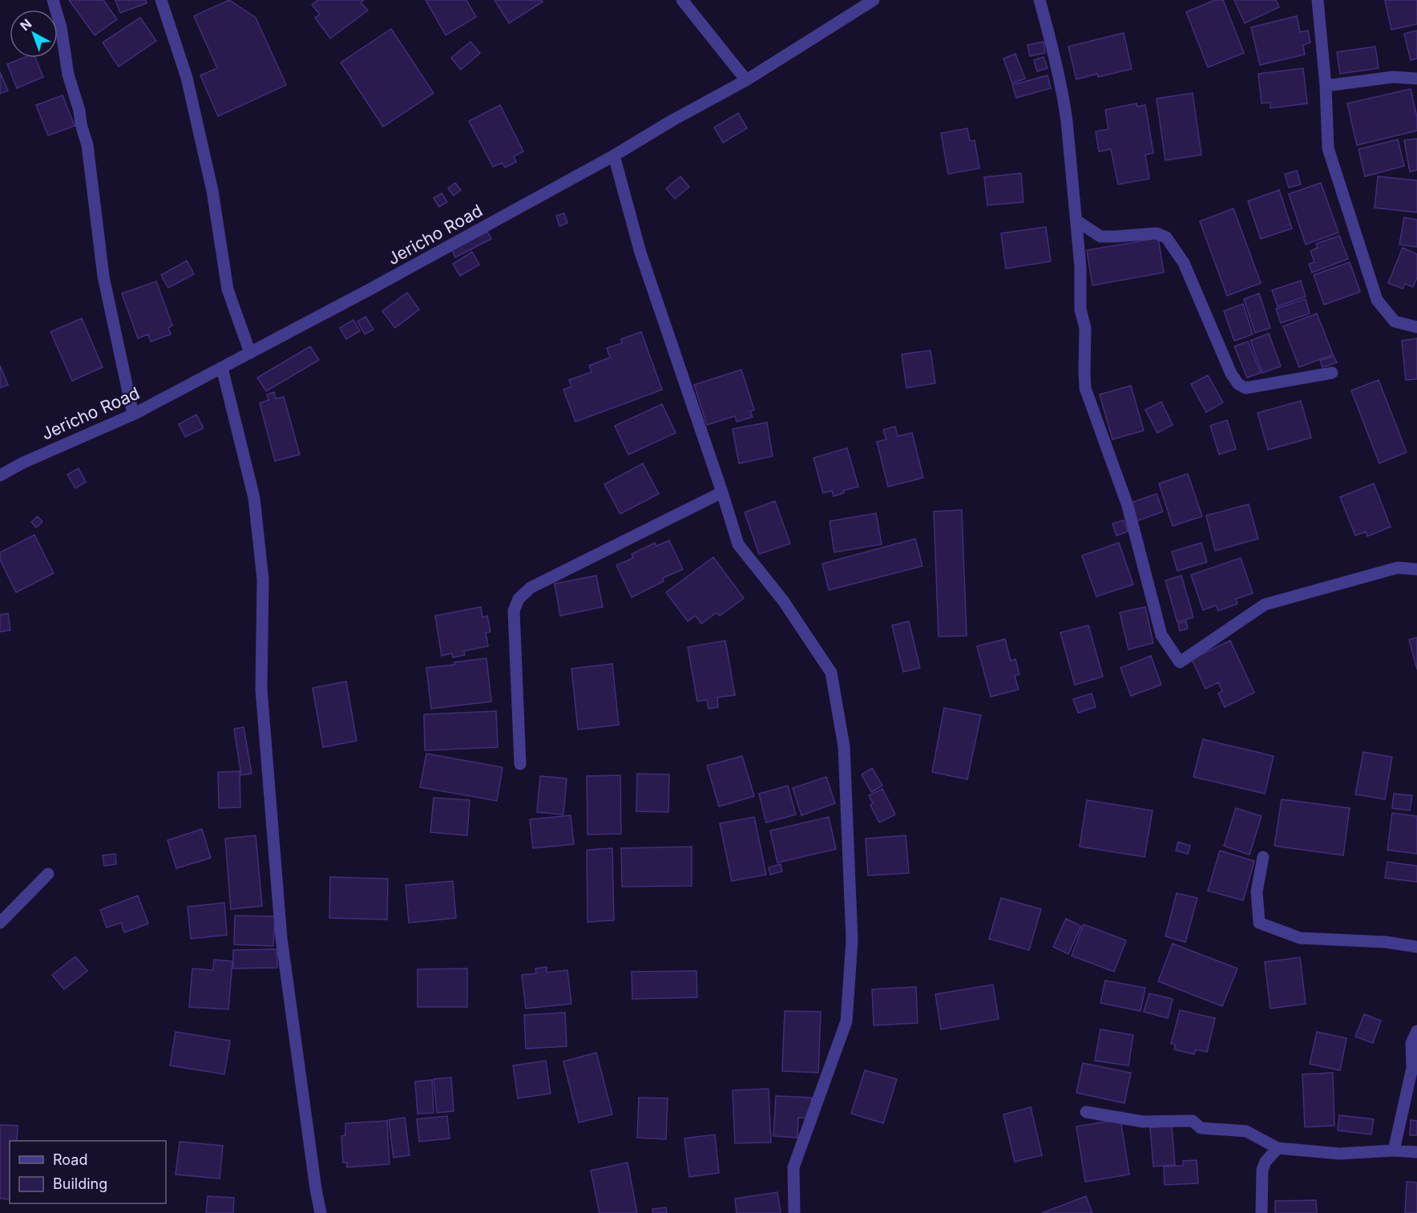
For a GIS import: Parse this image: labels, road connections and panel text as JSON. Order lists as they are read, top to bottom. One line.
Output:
{"streets":{"street":["Jericho Road"]},"legend":["Road","Building"],"north":"top left"}
